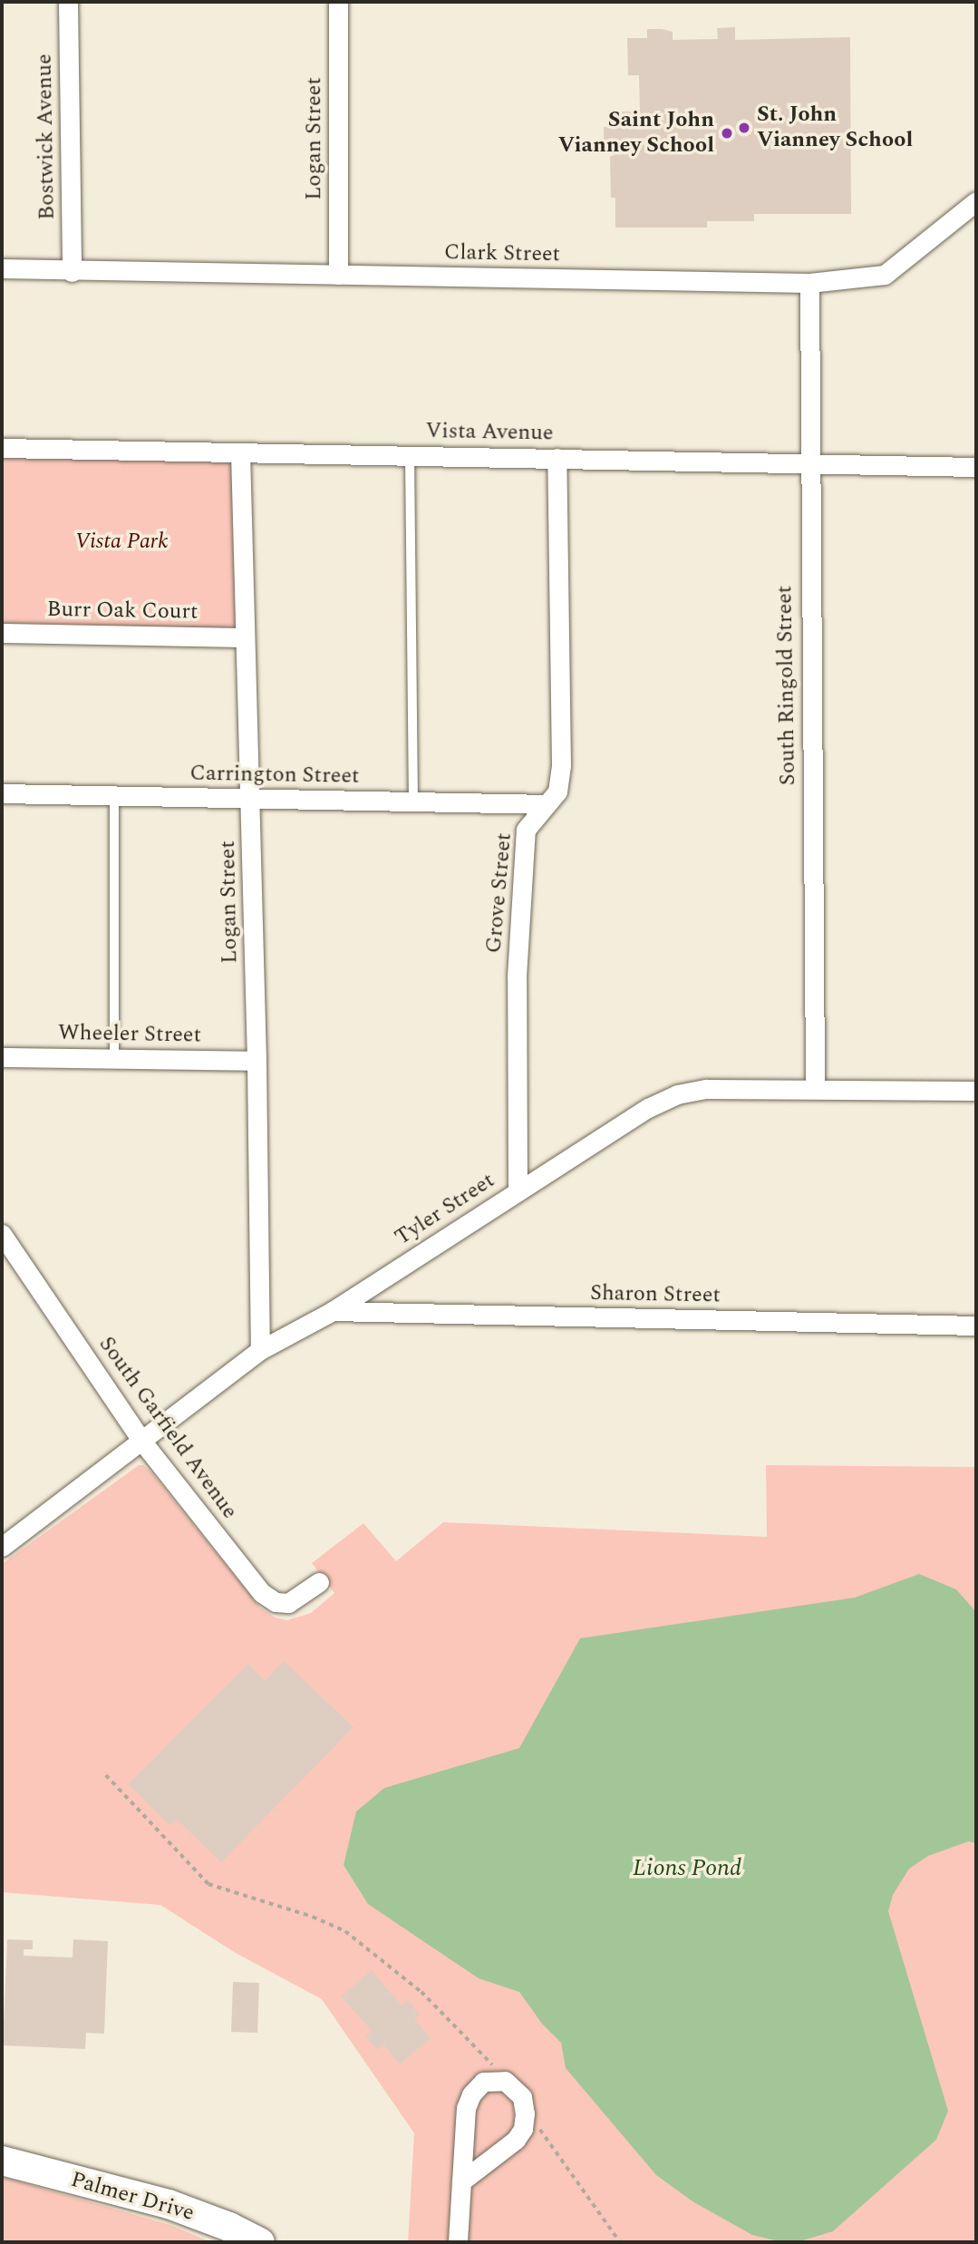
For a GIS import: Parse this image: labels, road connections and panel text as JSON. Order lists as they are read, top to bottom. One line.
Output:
{"streets":{"street":["Bostwick Avenue","Logan Street","Clark Street","Vista Avenue","Burr Oak Court","South Ringold Street","Carrington Street","Grove Street","Wheeler Street","Tyler Street","Sharon Street","South Garfield Avenue","Palmer Drive"]},"crossings":[["Bostwick Avenue","Clark Street"],["Logan Street","Clark Street"],["Logan Street","Vista Avenue"],["Logan Street","Burr Oak Court"],["Logan Street","Carrington Street"],["Logan Street","Wheeler Street"],["Logan Street","Tyler Street"],["Clark Street","South Ringold Street"],["Vista Avenue","South Ringold Street"],["Vista Avenue","Grove Street"],["South Ringold Street","Tyler Street"],["Carrington Street","Grove Street"],["Grove Street","Tyler Street"],["Tyler Street","Sharon Street"],["Tyler Street","South Garfield Avenue"]],"water":["Lions Pond"],"parks":["Vista Park"],"places":["St. John Vianney School","Saint John Vianney School"]}
